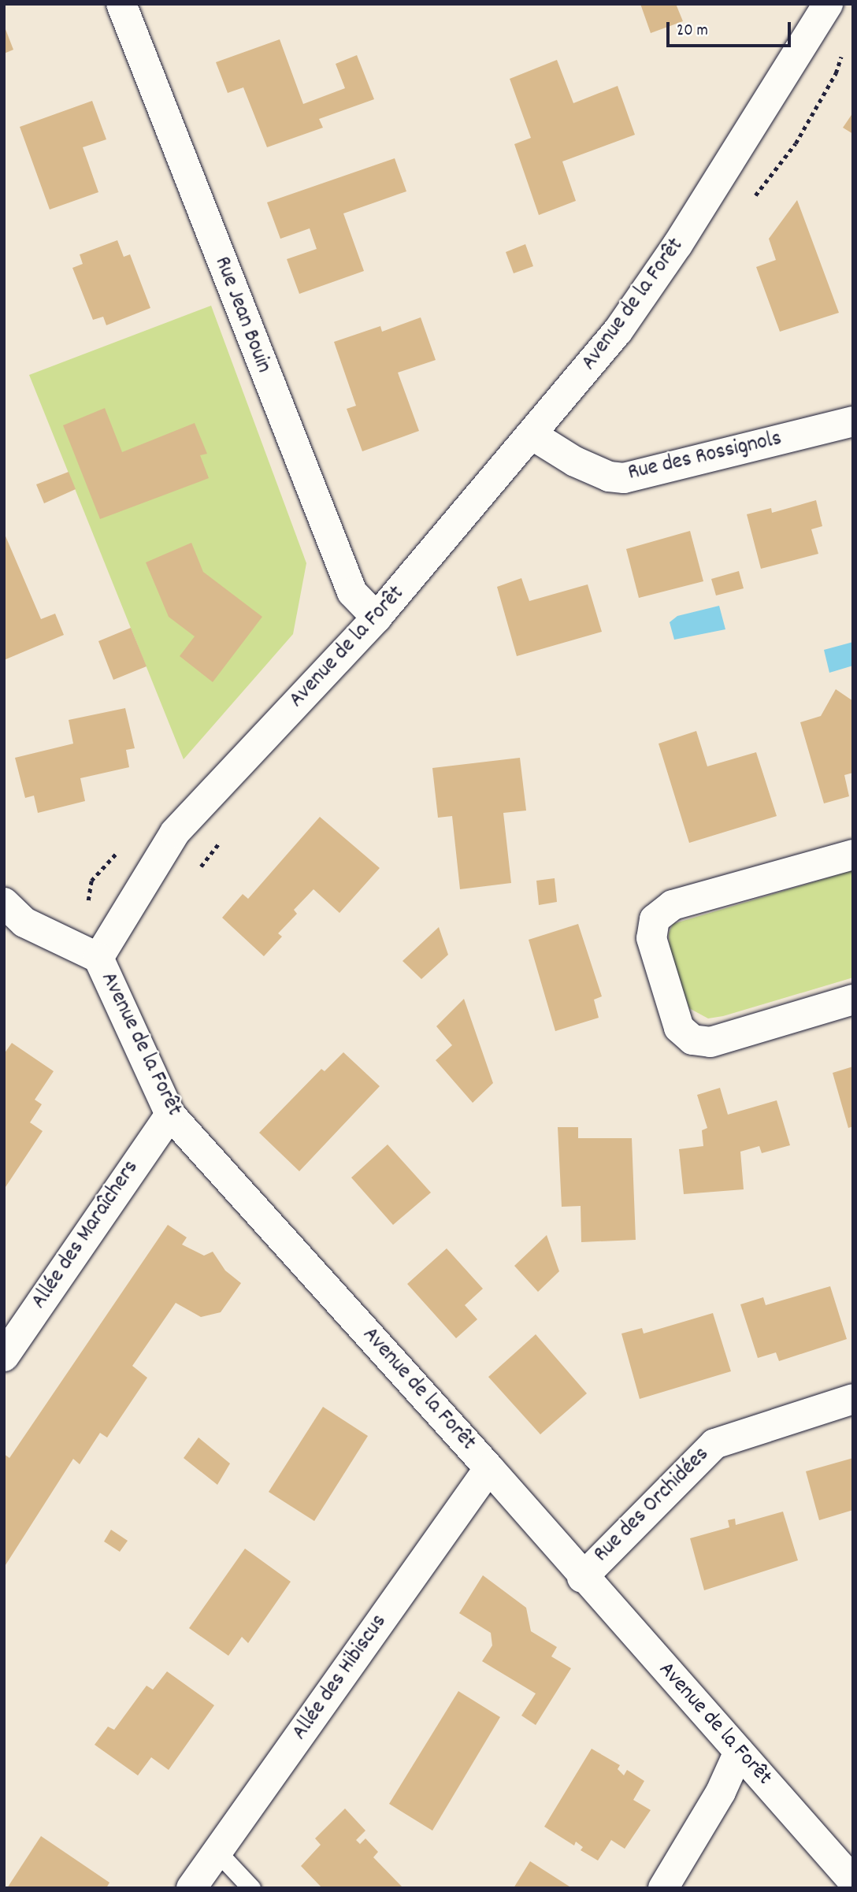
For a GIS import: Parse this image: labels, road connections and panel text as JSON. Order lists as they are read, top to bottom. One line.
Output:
{"streets":{"street":["Avenue de la Forêt","Rue Jean Bouin","Rue des Rossignols","Allée des Maraîchers","Rue des Orchidées","Allée des Hibiscus"]},"crossings":[["Avenue de la Forêt","Rue Jean Bouin"],["Avenue de la Forêt","Rue des Rossignols"],["Avenue de la Forêt","Allée des Maraîchers"],["Avenue de la Forêt","Rue des Orchidées"],["Avenue de la Forêt","Allée des Hibiscus"]],"scale_bar":"20 m"}
